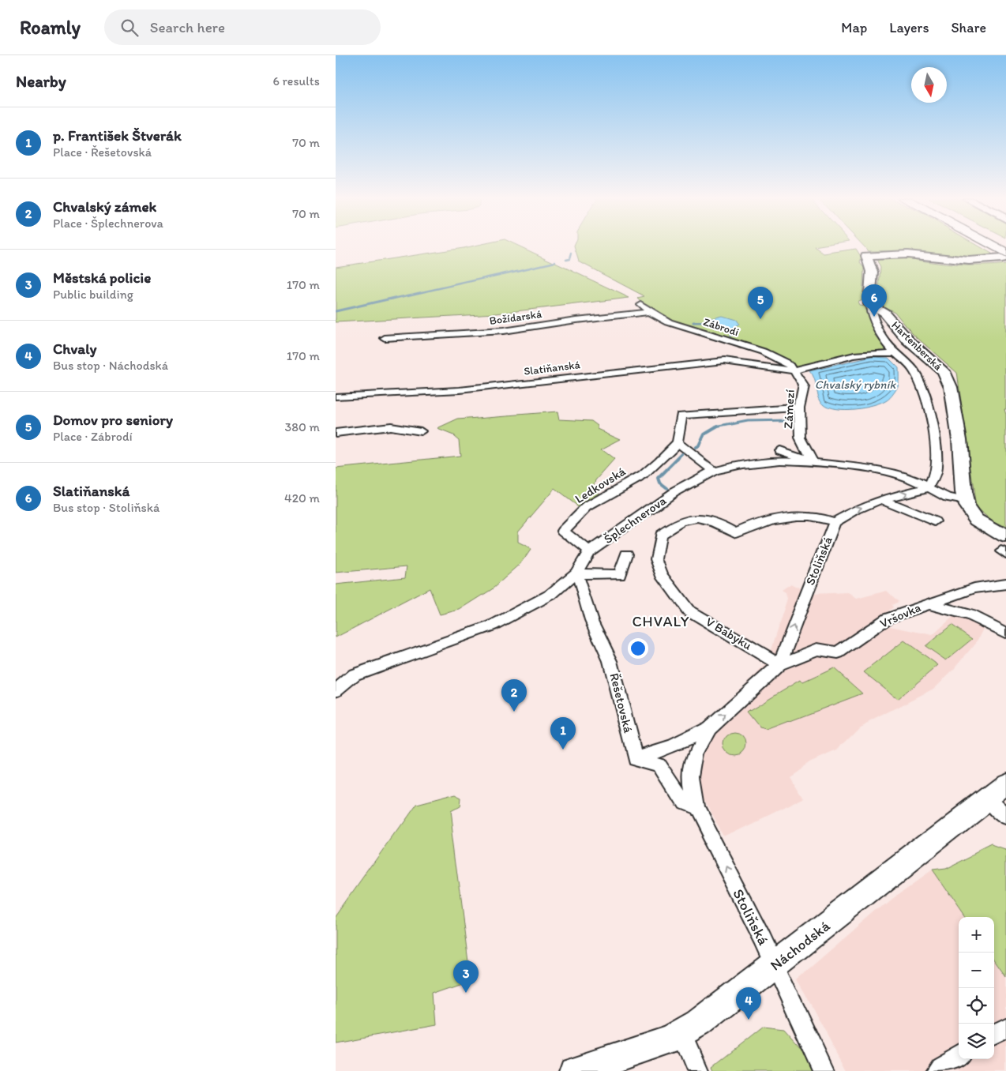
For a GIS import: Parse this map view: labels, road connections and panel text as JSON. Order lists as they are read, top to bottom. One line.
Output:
{"streets":{"street":["Božídarská","Zábrodí","Hartenberská","Slatiňanská","Zámezí","Ledkovská","Šplechnerova","Stoliňská","Vršovka","V Babyku","Řešetovská","Náchodská"]},"crossings":[["Božídarská","Zábrodí"],["Zábrodí","Slatiňanská"],["Zábrodí","Zámezí"],["Hartenberská","Šplechnerova"],["Slatiňanská","Zámezí"],["Zámezí","Šplechnerova"],["Ledkovská","Šplechnerova"],["Šplechnerova","Stoliňská"],["Šplechnerova","Řešetovská"],["Stoliňská","Vršovka"],["Stoliňská","V Babyku"],["Stoliňská","Řešetovská"],["Stoliňská","Náchodská"],["Vršovka","V Babyku"]],"one_way":["Stoliňská"],"districts":["CHVALY"],"water":["Chvalský rybník"],"north":"bottom","page":{"header":"Roamly","search":"Search here","nav":["Map","Layers","Share"],"heading":["Nearby","6 results"],"list":[{"mark":"1","name":"p. František Štverák","note":"Place · Řešetovská","value":"70 m"},{"mark":"2","name":"Chvalský zámek","note":"Place · Šplechnerova","value":"70 m"},{"mark":"3","name":"Městská policie","note":"Public building","value":"170 m"},{"mark":"4","name":"Chvaly","note":"Bus stop · Náchodská","value":"170 m"},{"mark":"5","name":"Domov pro seniory","note":"Place · Zábrodí","value":"380 m"},{"mark":"6","name":"Slatiňanská","note":"Bus stop · Stoliňská","value":"420 m"}],"pins":["6","5","2","1","3","4"],"map_buttons":["+","−"]}}
